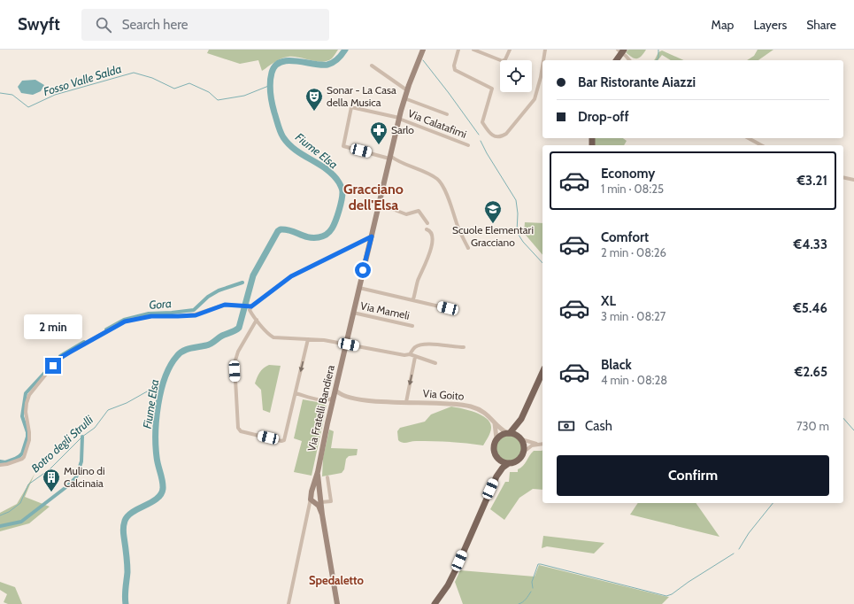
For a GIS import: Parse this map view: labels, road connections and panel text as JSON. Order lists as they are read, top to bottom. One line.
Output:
{"streets":{"main road":["Via Fratelli Bandiera"],"street":["Via Calatafimi","Via Mameli","Via Goito"]},"crossings":[["Via Calatafimi","Via Fratelli Bandiera"],["Via Mameli","Via Fratelli Bandiera"],["Via Goito","Via Fratelli Bandiera"]],"districts":["Gracciano dell'Elsa","Spedaletto"],"water":["Fosso Valle Salda","Fiume Elsa","Gora","Botro degli Strulli"],"places":{"theatre":["Sonar - La Casa della Musica"],"pharmacy":["Sarlo"],"school or university":["Scuole Elementari Gracciano"],"building":["Mulino di Calcinaia"]},"page":{"header":"Swyft","search":"Search here","nav":["Map","Layers","Share"],"banner":["Bar Ristorante Aiazzi","Drop-off"],"list":[{"name":"Economy","note":"1 min · 08:25","value":"€3.21"},{"name":"Comfort","note":"2 min · 08:26","value":"€4.33"},{"name":"XL","note":"3 min · 08:27","value":"€5.46"},{"name":"Black","note":"4 min · 08:28","value":"€2.65"}],"bubble":"2 min","pay":["Cash","730 m"],"buttons":"Confirm"}}
